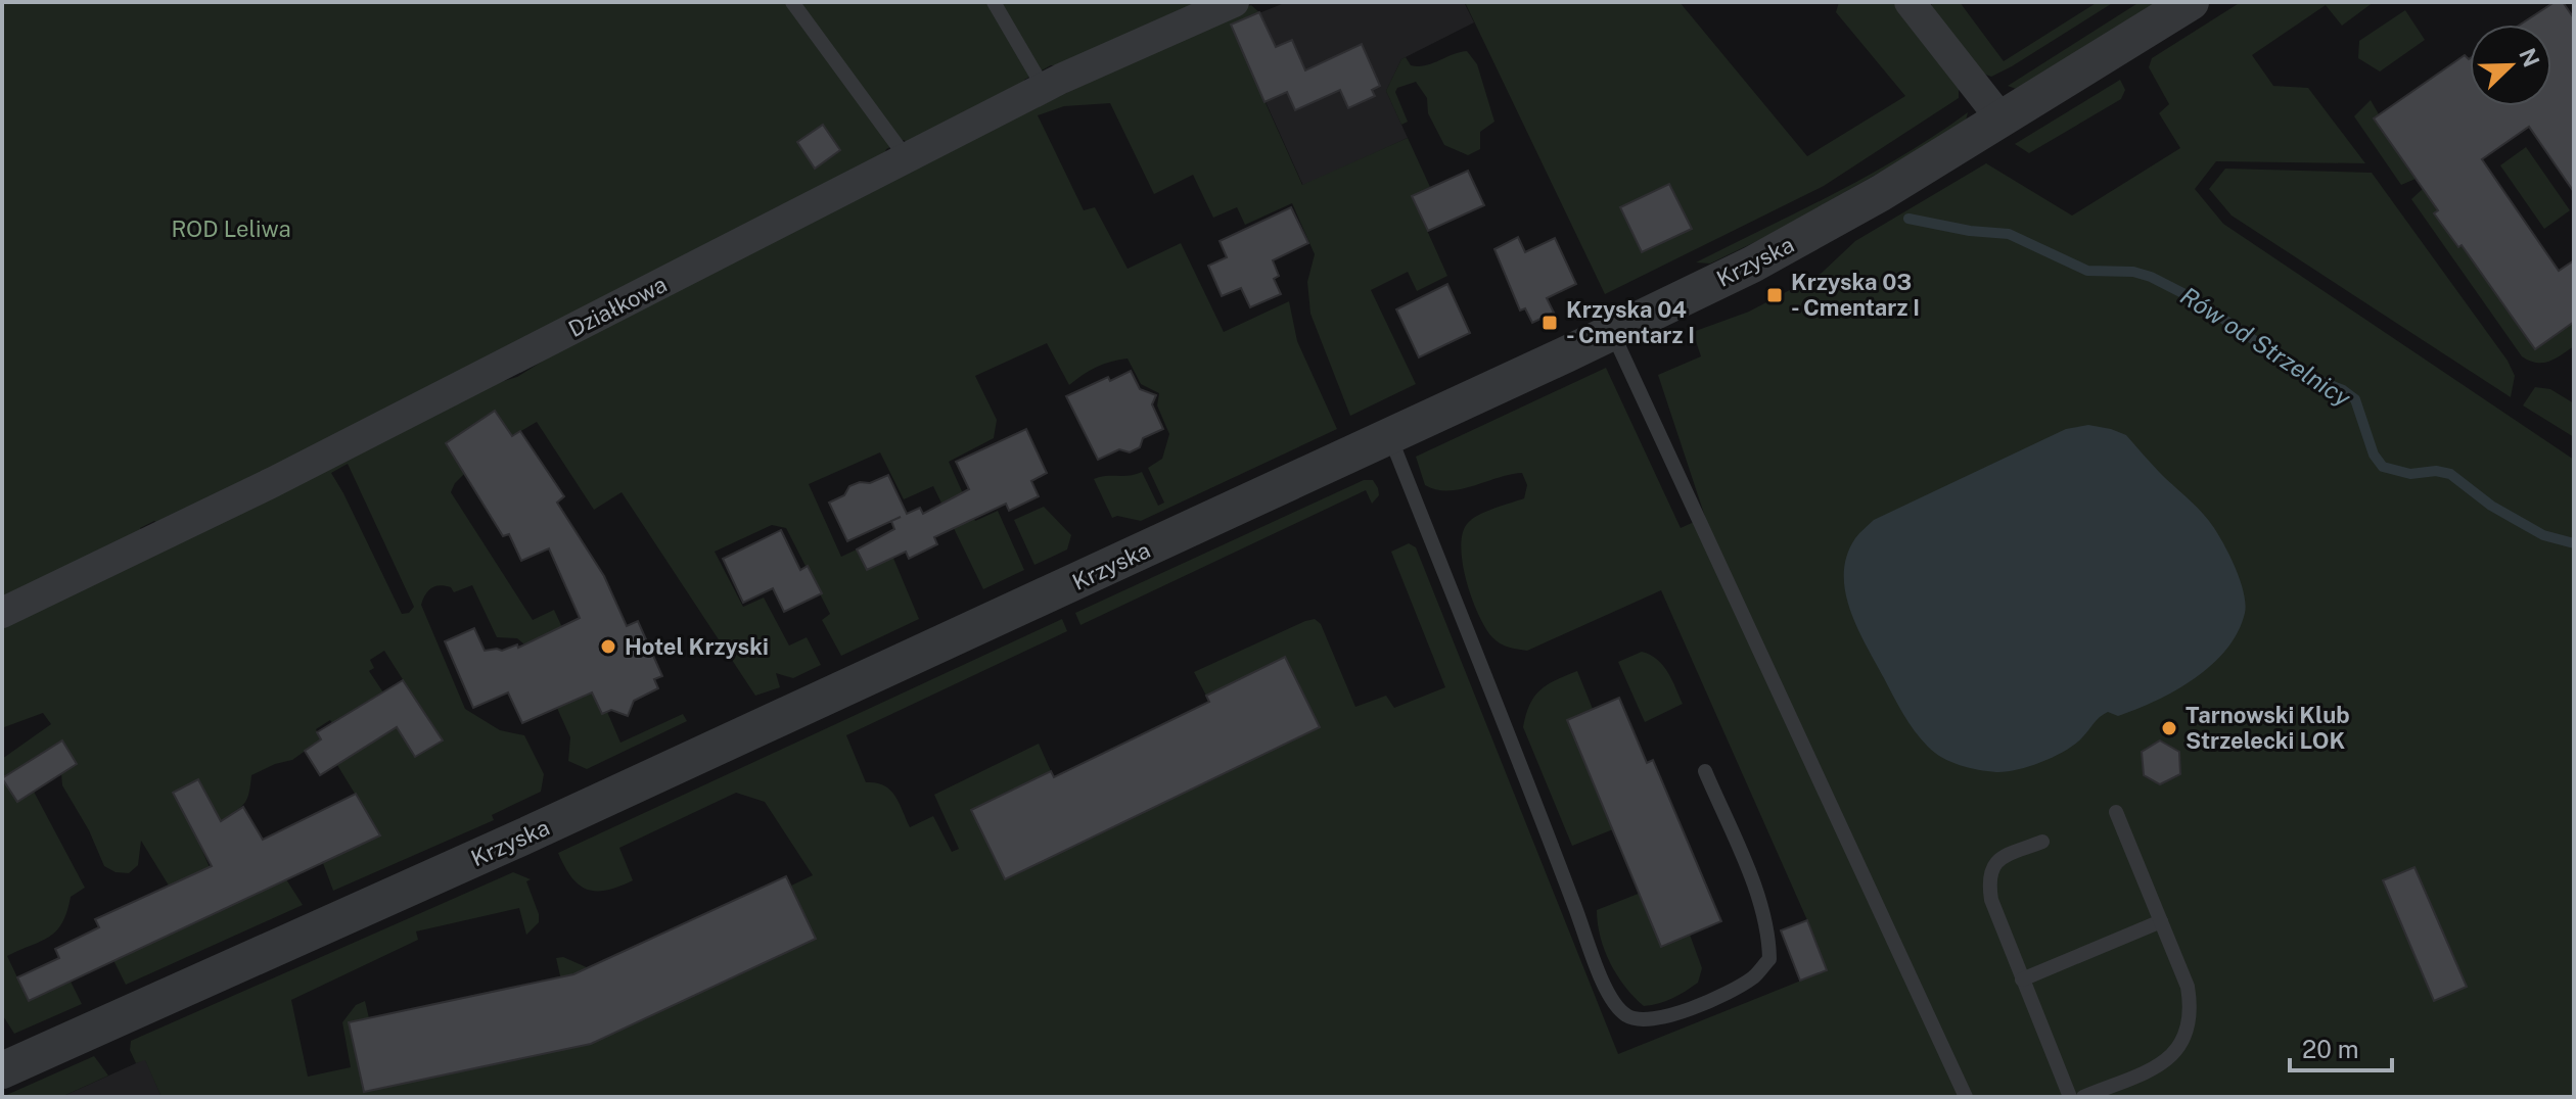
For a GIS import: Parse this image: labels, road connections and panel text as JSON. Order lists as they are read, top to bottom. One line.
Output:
{"streets":{"street":["Krzyska","Działkowa"]},"water":["Rów od Strzelnicy"],"parks":["ROD Leliwa"],"places":{"transit":["Krzyska 03 - Cmentarz I","Krzyska 04 - Cmentarz I"],"other":["Hotel Krzyski","Tarnowski Klub Strzelecki LOK"]},"scale_bar":"20 m","north":"top right"}
